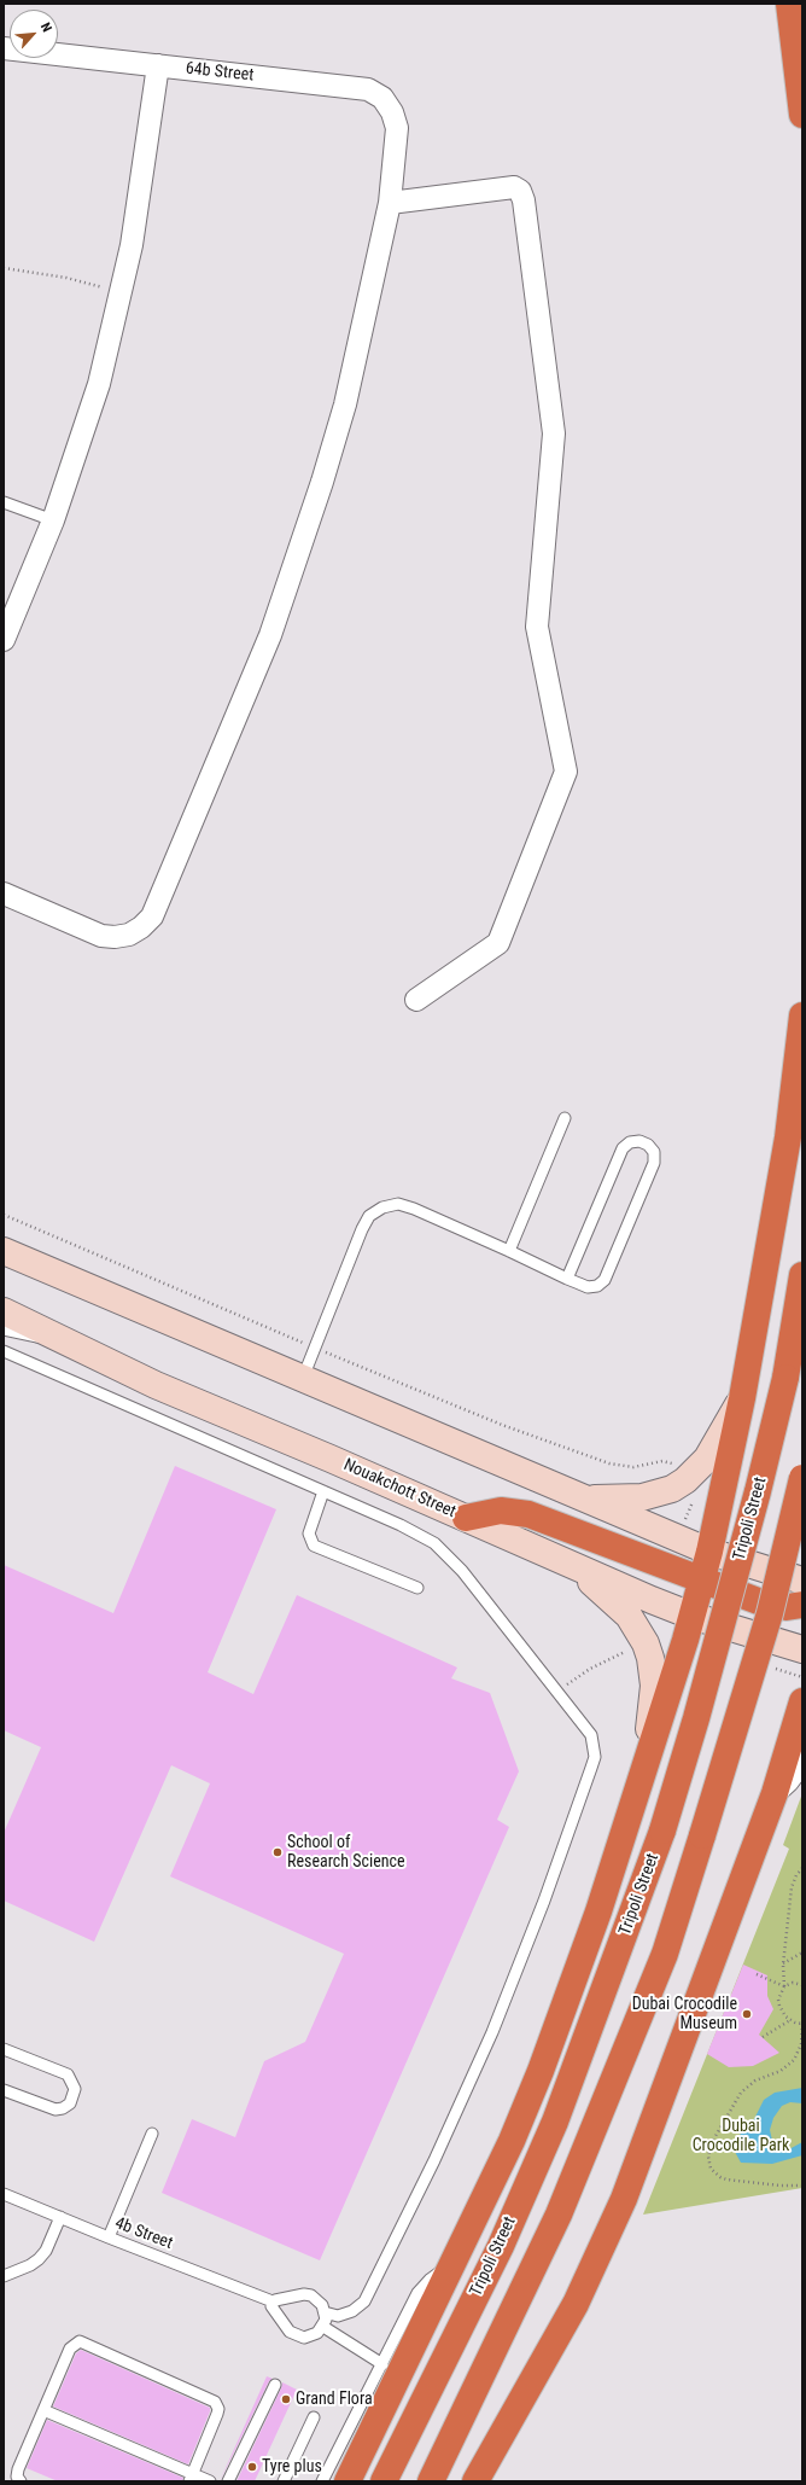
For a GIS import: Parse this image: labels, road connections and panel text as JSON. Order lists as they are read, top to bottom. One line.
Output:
{"streets":{"highway":["Tripoli Street"],"street":["64b Street","Nouakchott Street"],"lane":["4b Street"]},"parks":["Dubai Crocodile Park"],"places":["School of Research Science","Dubai Crocodile Museum","Grand Flora","Tyre plus"],"north":"top right"}
